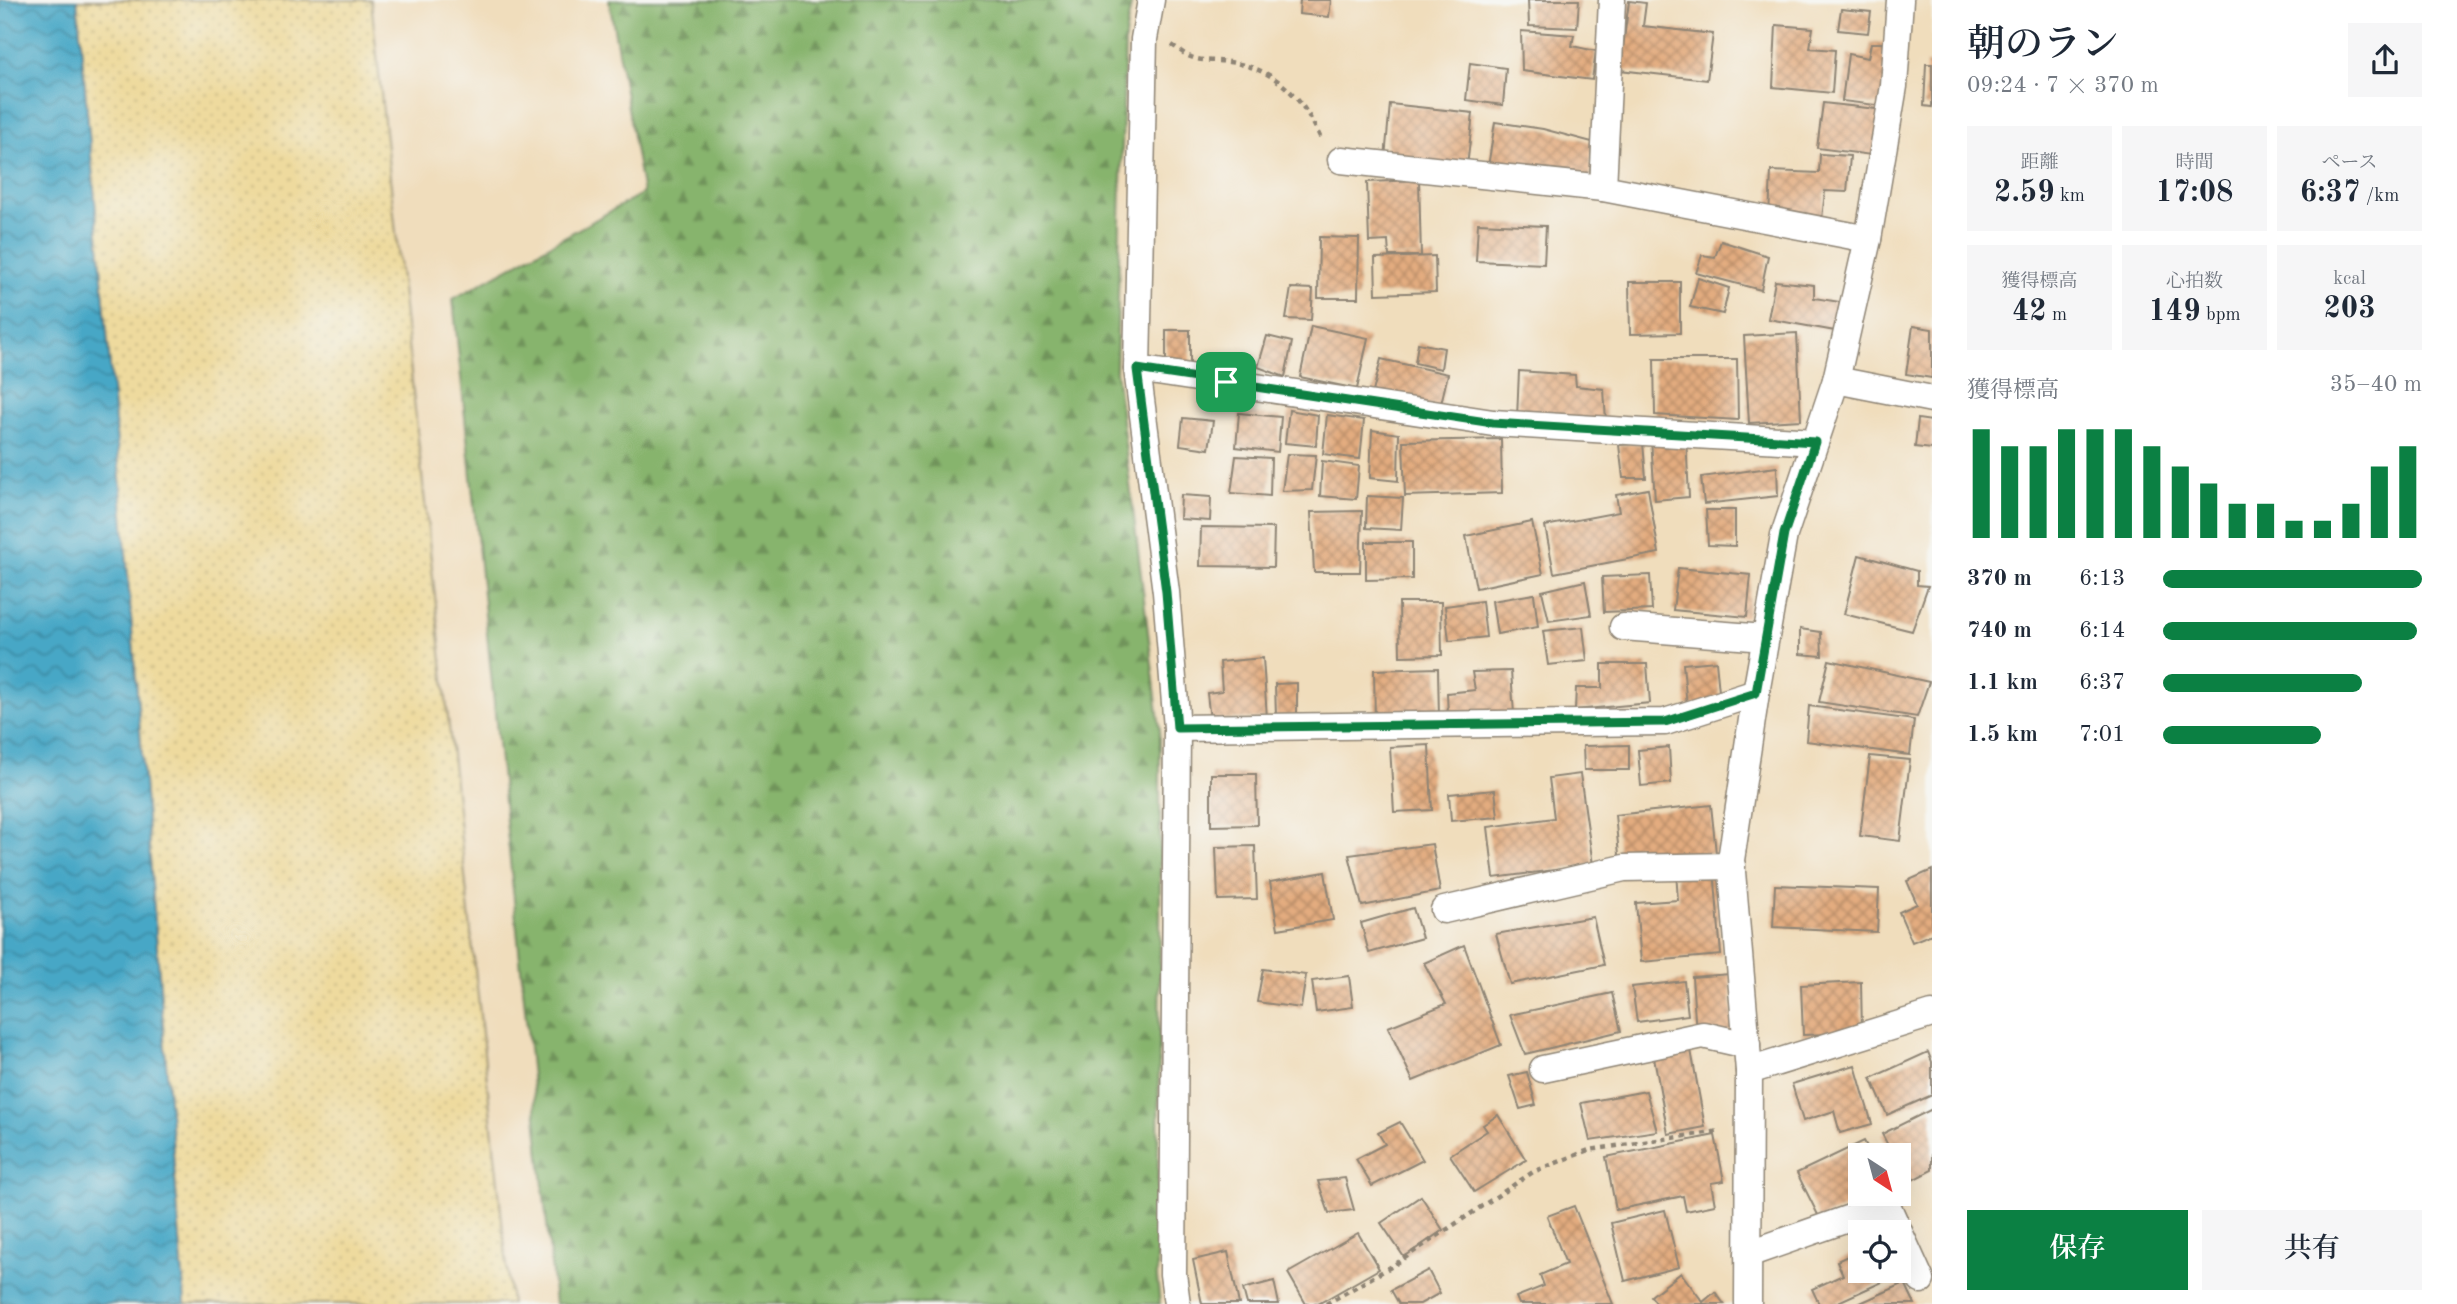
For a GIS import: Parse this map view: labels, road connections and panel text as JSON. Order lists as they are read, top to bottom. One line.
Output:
{"north":"bottom right","page":{"heading":["朝のラン","09:24 · 7 × 370 m"],"stats":[["距離","2.59 km"],["時間","17:08"],["ペース","6:37 /km"],["獲得標高","42 m"],["心拍数","149 bpm"],["kcal","203"]],"chart":["獲得標高","35–40 m"],"list":[{"name":"370 m","note":"6:13"},{"name":"740 m","note":"6:14"},{"name":"1.1 km","note":"6:37"},{"name":"1.5 km","note":"7:01"}],"buttons":["保存","共有"]}}
